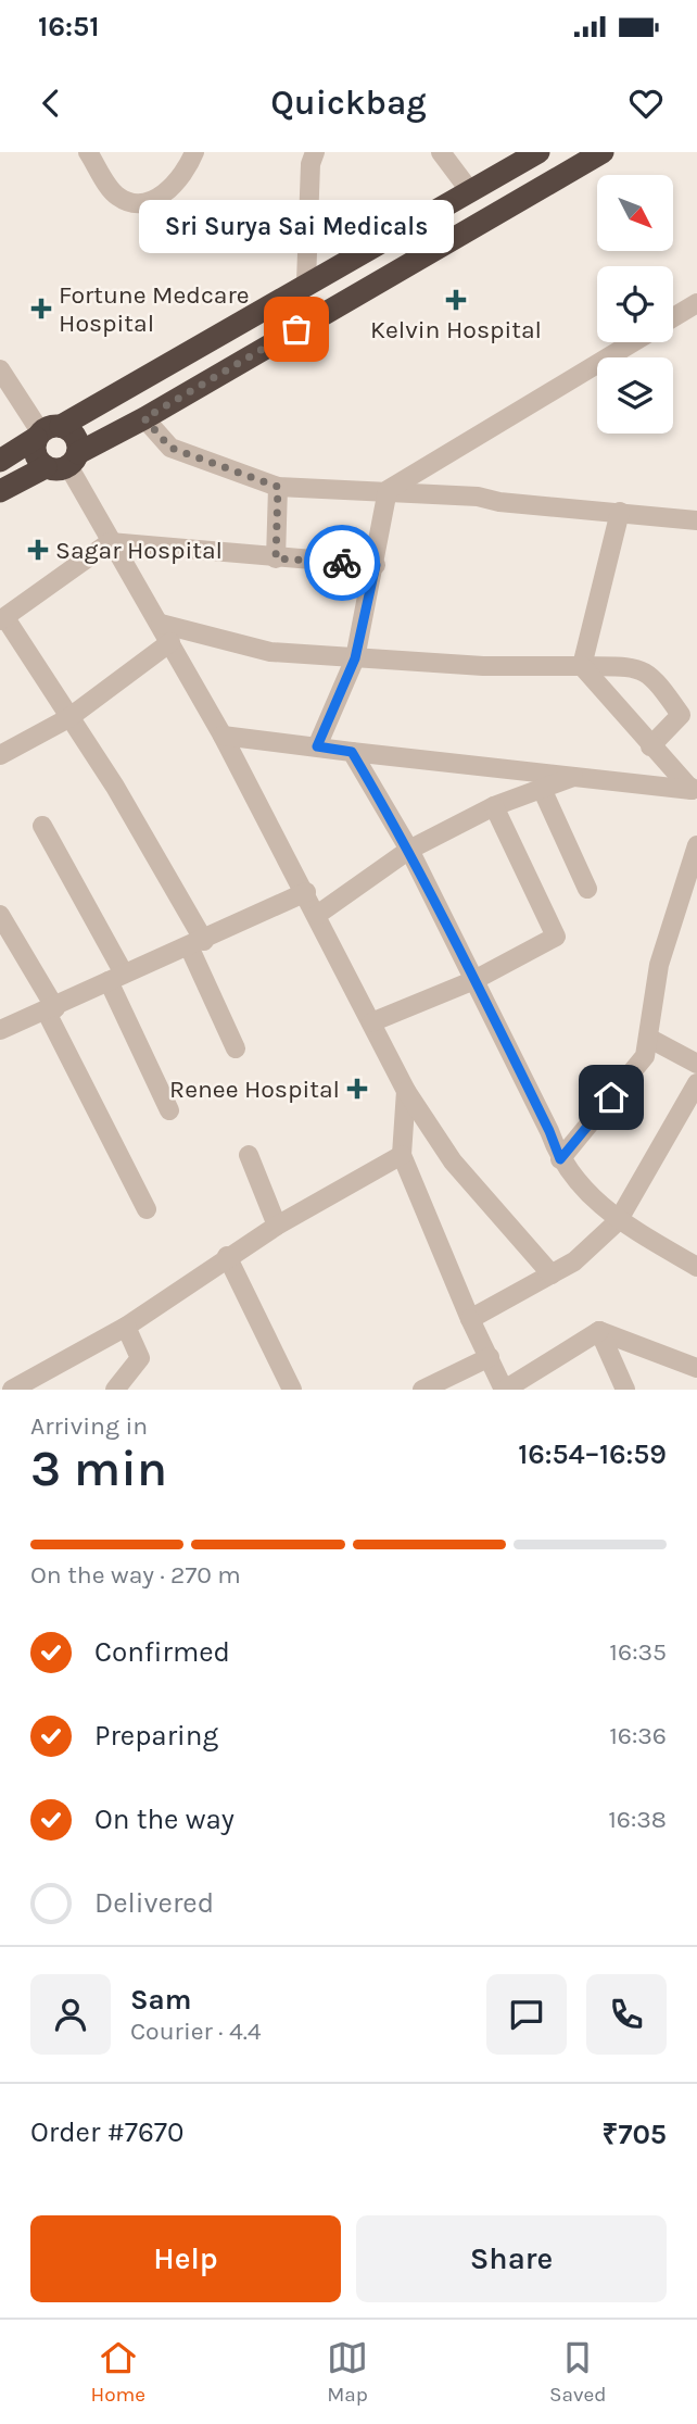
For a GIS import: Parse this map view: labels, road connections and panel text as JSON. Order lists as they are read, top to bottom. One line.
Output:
{"places":{"health":["Kelvin Hospital","Fortune Medcare Hospital","Sagar Hospital","Renee Hospital"],"other":["Sri Surya Sai Medicals"]},"north":"bottom right","page":{"status":"16:51","header":"Quickbag","bubble":"Sri Surya Sai Medicals","heading":["3 min","Arriving in","16:54–16:59"],"panel":["Sam","Courier · 4.4","Order #7670","₹705"],"bar":"On the way · 270 m","list":[["Confirmed","16:35"],["Preparing","16:36"],["On the way","16:38"],"Delivered"],"buttons":["Help","Share"],"tabs":["Home","Map","Saved"]}}
